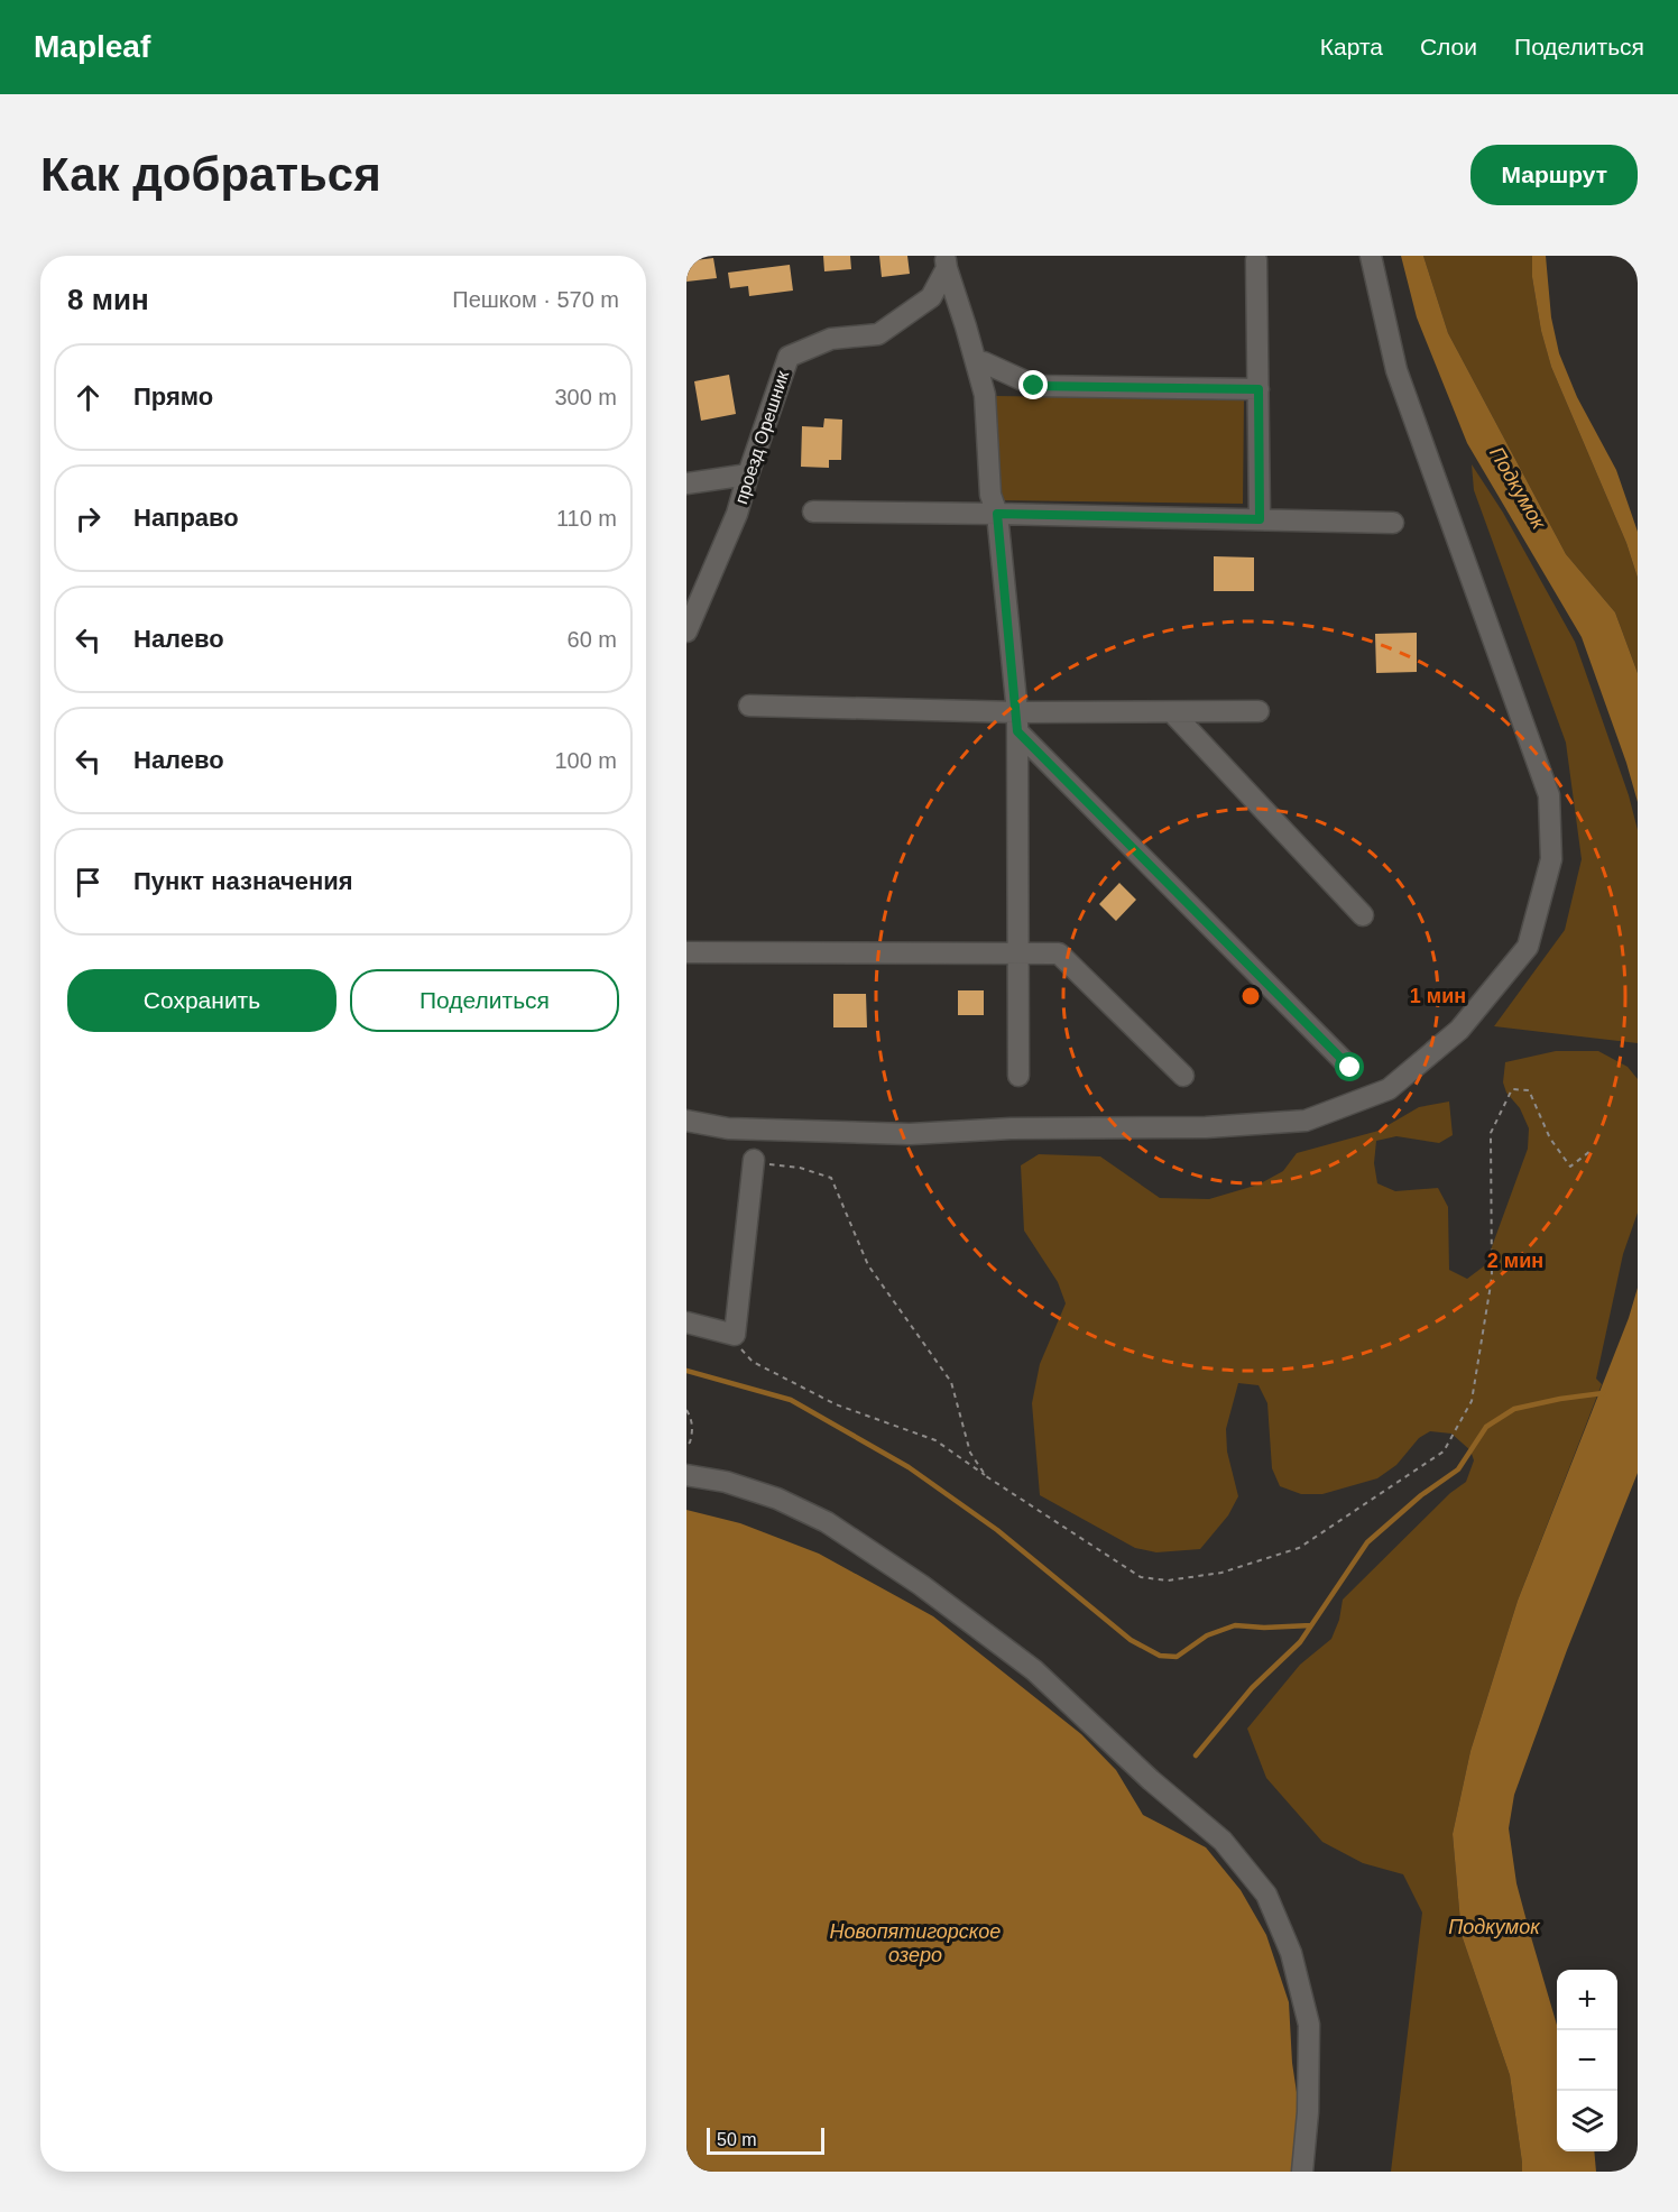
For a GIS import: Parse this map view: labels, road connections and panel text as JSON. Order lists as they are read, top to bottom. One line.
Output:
{"streets":{"street":["проезд Орешник"]},"water":["Подкумок","Новопятигорское озеро"],"scale_bar":"50 m","page":{"header":"Mapleaf","nav":["Карта","Слои","Поделиться"],"buttons":["Маршрут",["Сохранить","Поделиться"]],"title":"Как добраться","heading":["8 мин","Пешком · 570 m"],"list":[["Прямо","300 m"],["Направо","110 m"],["Налево","60 m"],["Налево","100 m"],"Пункт назначения"],"map_buttons":["+","−"],"scale":"50 m"},"rings":["1 мин","2 мин"]}
